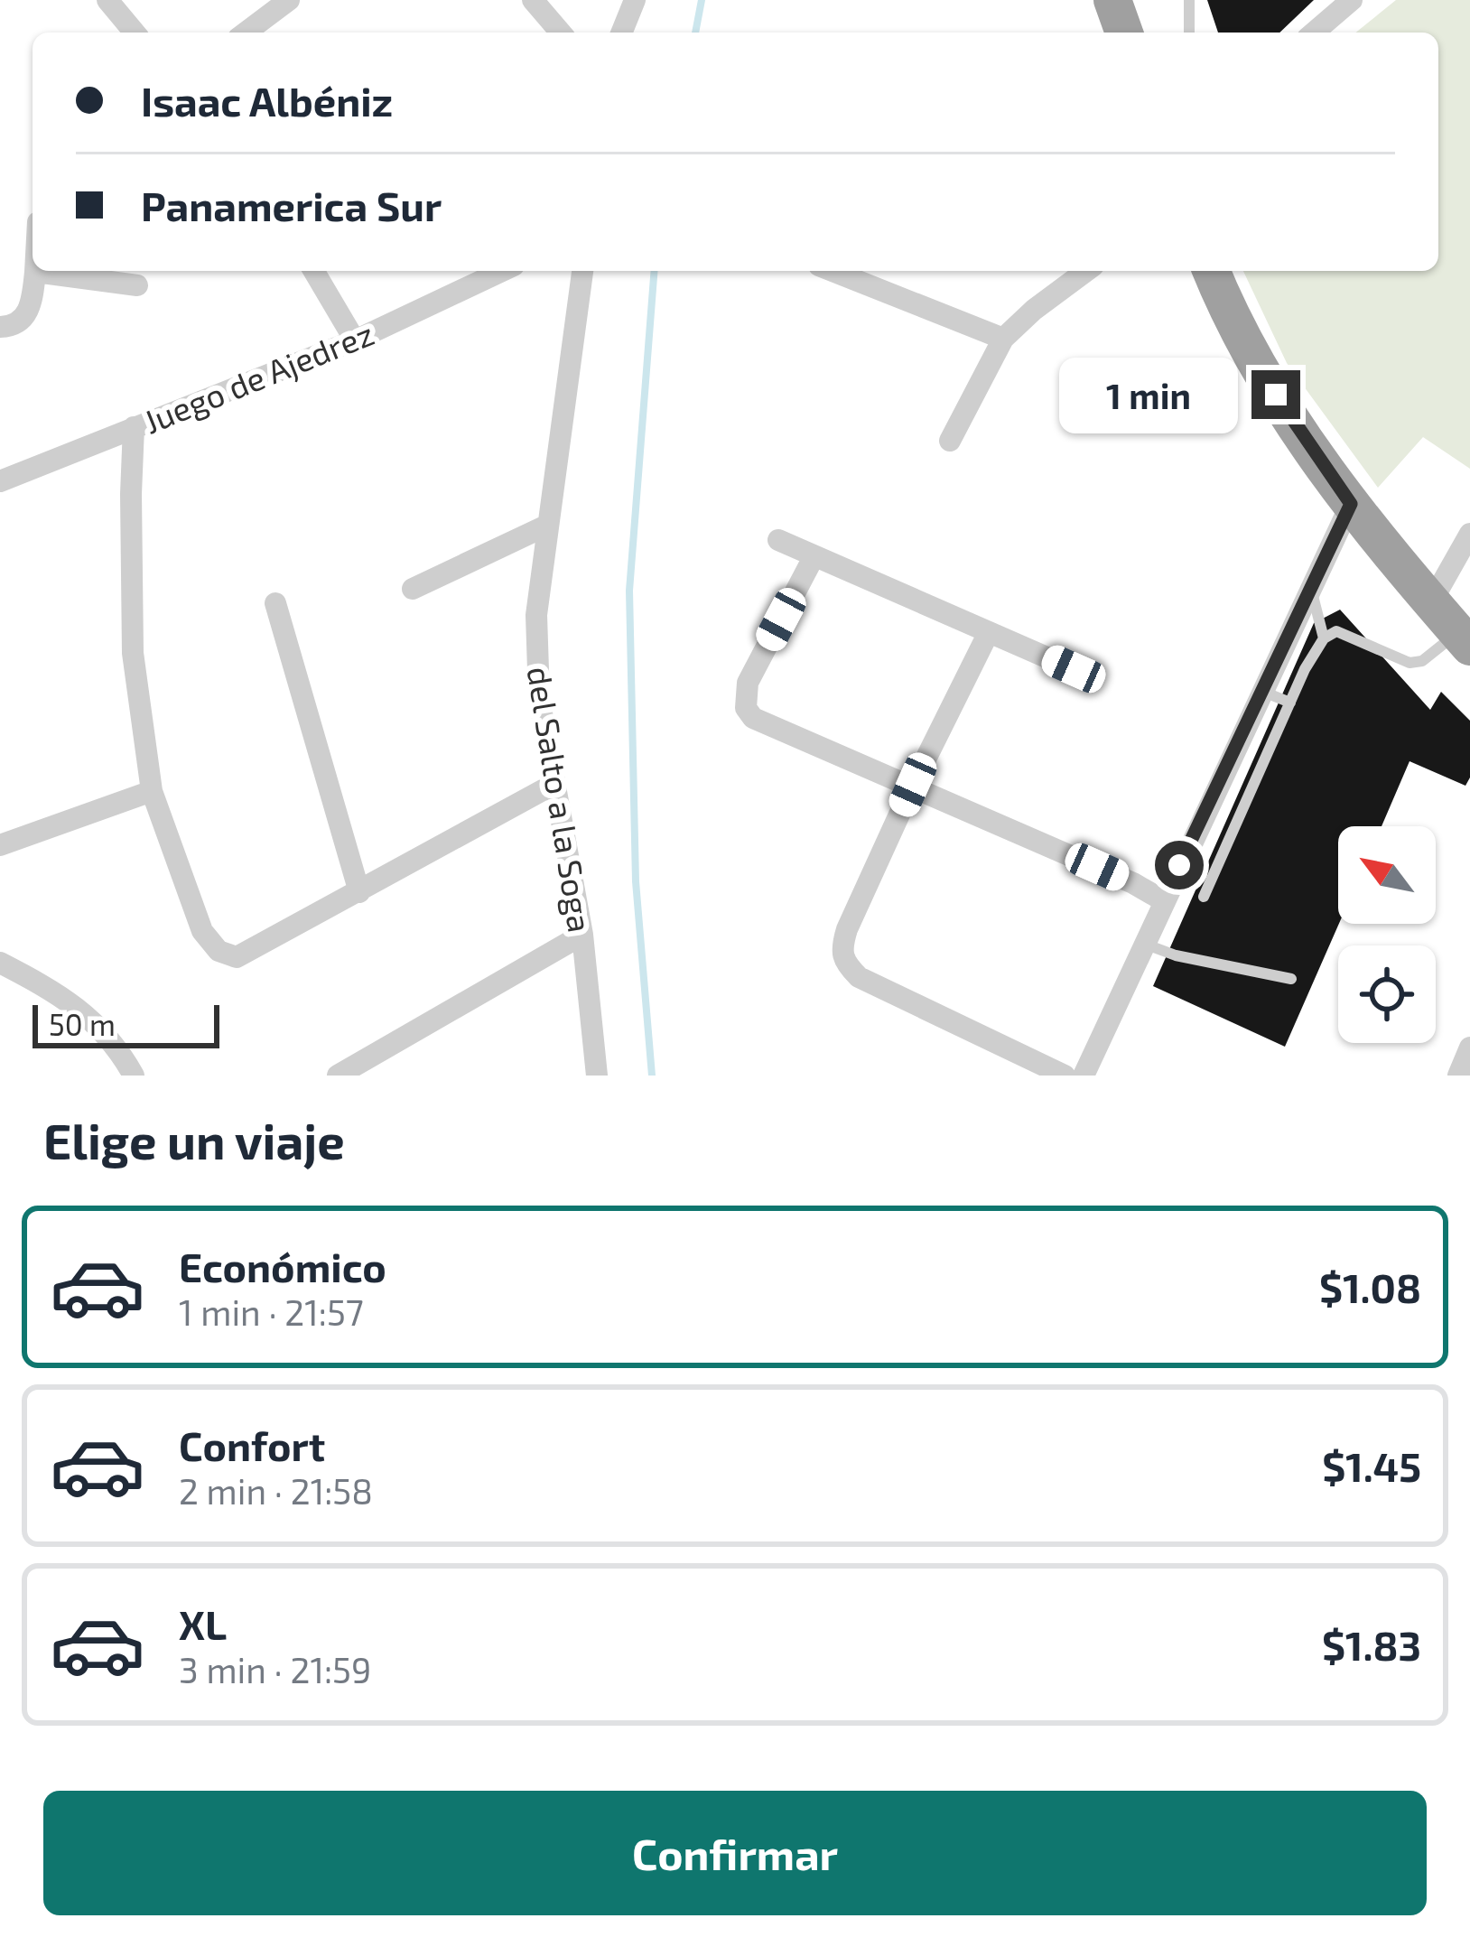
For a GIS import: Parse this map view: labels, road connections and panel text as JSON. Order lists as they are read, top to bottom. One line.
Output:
{"streets":{"street":["Juego de Ajedrez","del Salto a la Soga"]},"scale_bar":"50 m","north":"top left","page":{"banner":["Isaac Albéniz","Panamerica Sur"],"bubble":"1 min","scale":"50 m","heading":"Elige un viaje","list":[{"name":"Económico","note":"1 min · 21:57","value":"$1.08"},{"name":"Confort","note":"2 min · 21:58","value":"$1.45"},{"name":"XL","note":"3 min · 21:59","value":"$1.83"}],"buttons":"Confirmar"}}
